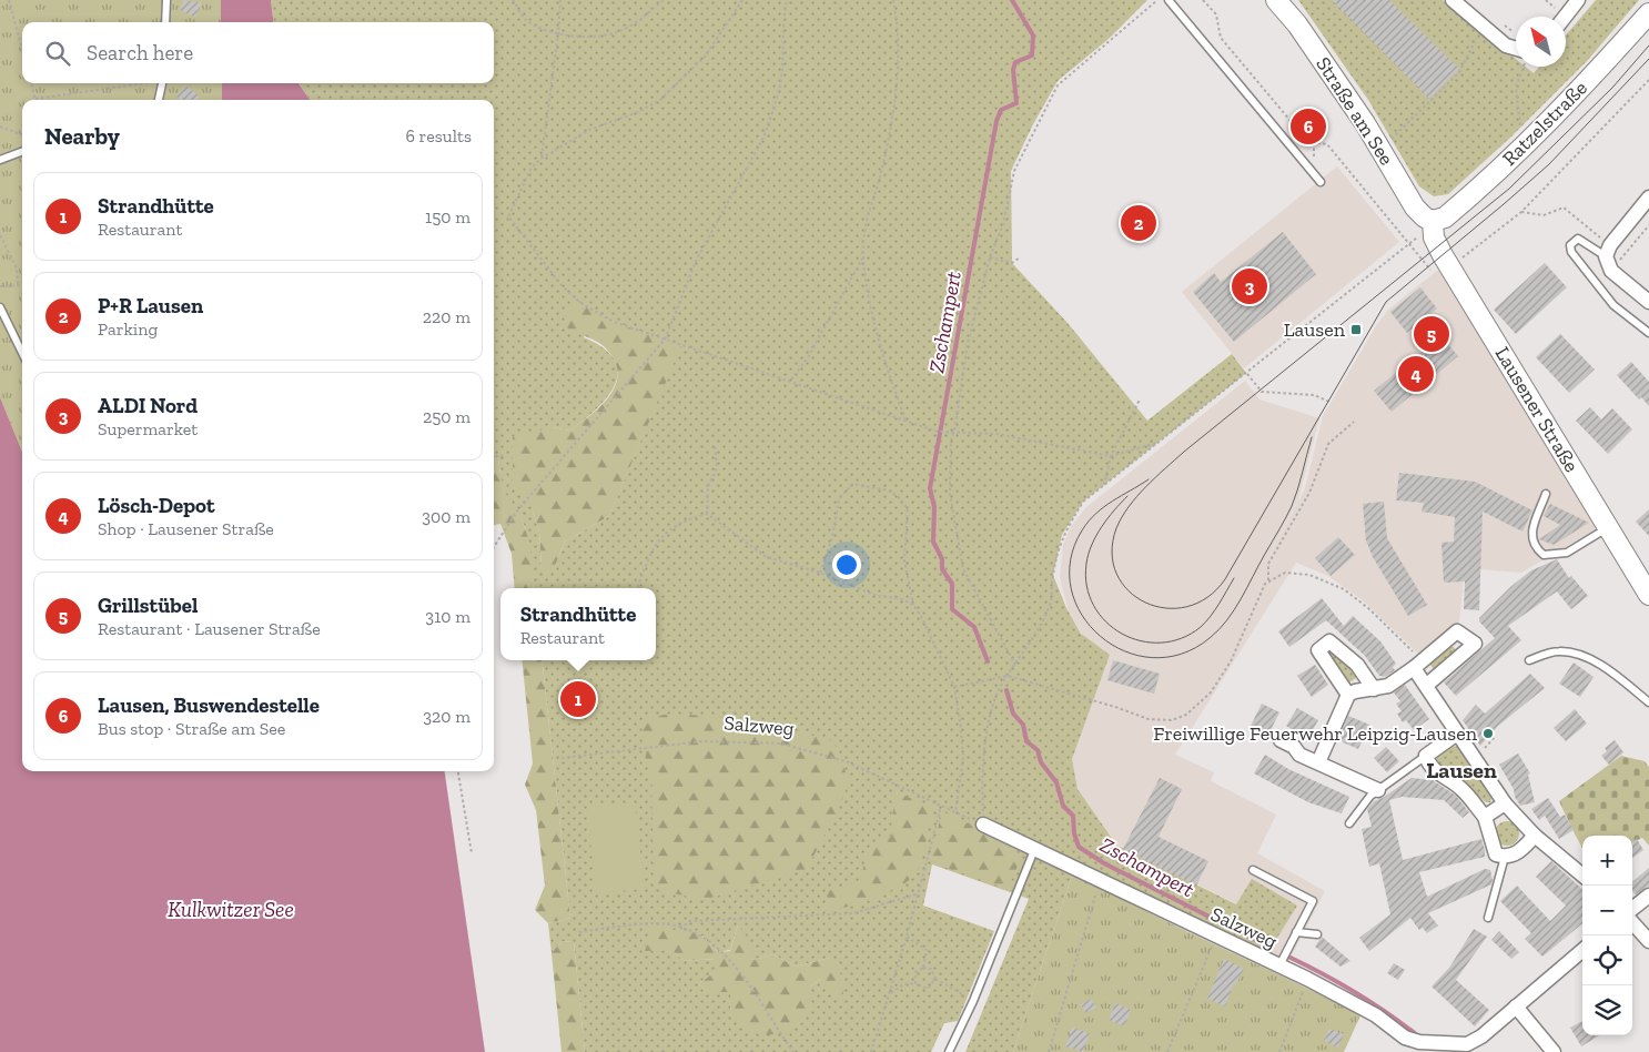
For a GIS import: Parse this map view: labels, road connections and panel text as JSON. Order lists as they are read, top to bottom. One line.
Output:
{"streets":{"main road":["Straße am See","Ratzelstraße","Lausener Straße"],"street":["Salzweg"]},"crossings":[["Straße am See","Ratzelstraße"],["Straße am See","Lausener Straße"],["Ratzelstraße","Lausener Straße"]],"districts":["Lausen"],"water":["Zschampert","Kulkwitzer See"],"places":{"transit":["Lausen"],"other":["Freiwillige Feuerwehr Leipzig-Lausen"]},"north":"top left","page":{"search":"Search here","heading":["Nearby","6 results"],"pins":["6","2","3","5","4","1"],"list":[{"mark":"1","name":"Strandhütte","note":"Restaurant","value":"150 m"},{"mark":"2","name":"P+R Lausen","note":"Parking","value":"220 m"},{"mark":"3","name":"ALDI Nord","note":"Supermarket","value":"250 m"},{"mark":"4","name":"Lösch-Depot","note":"Shop · Lausener Straße","value":"300 m"},{"mark":"5","name":"Grillstübel","note":"Restaurant · Lausener Straße","value":"310 m"},{"mark":"6","name":"Lausen, Buswendestelle","note":"Bus stop · Straße am See","value":"320 m"}],"popup":["Strandhütte","Restaurant"],"map_buttons":["+","−"]}}
